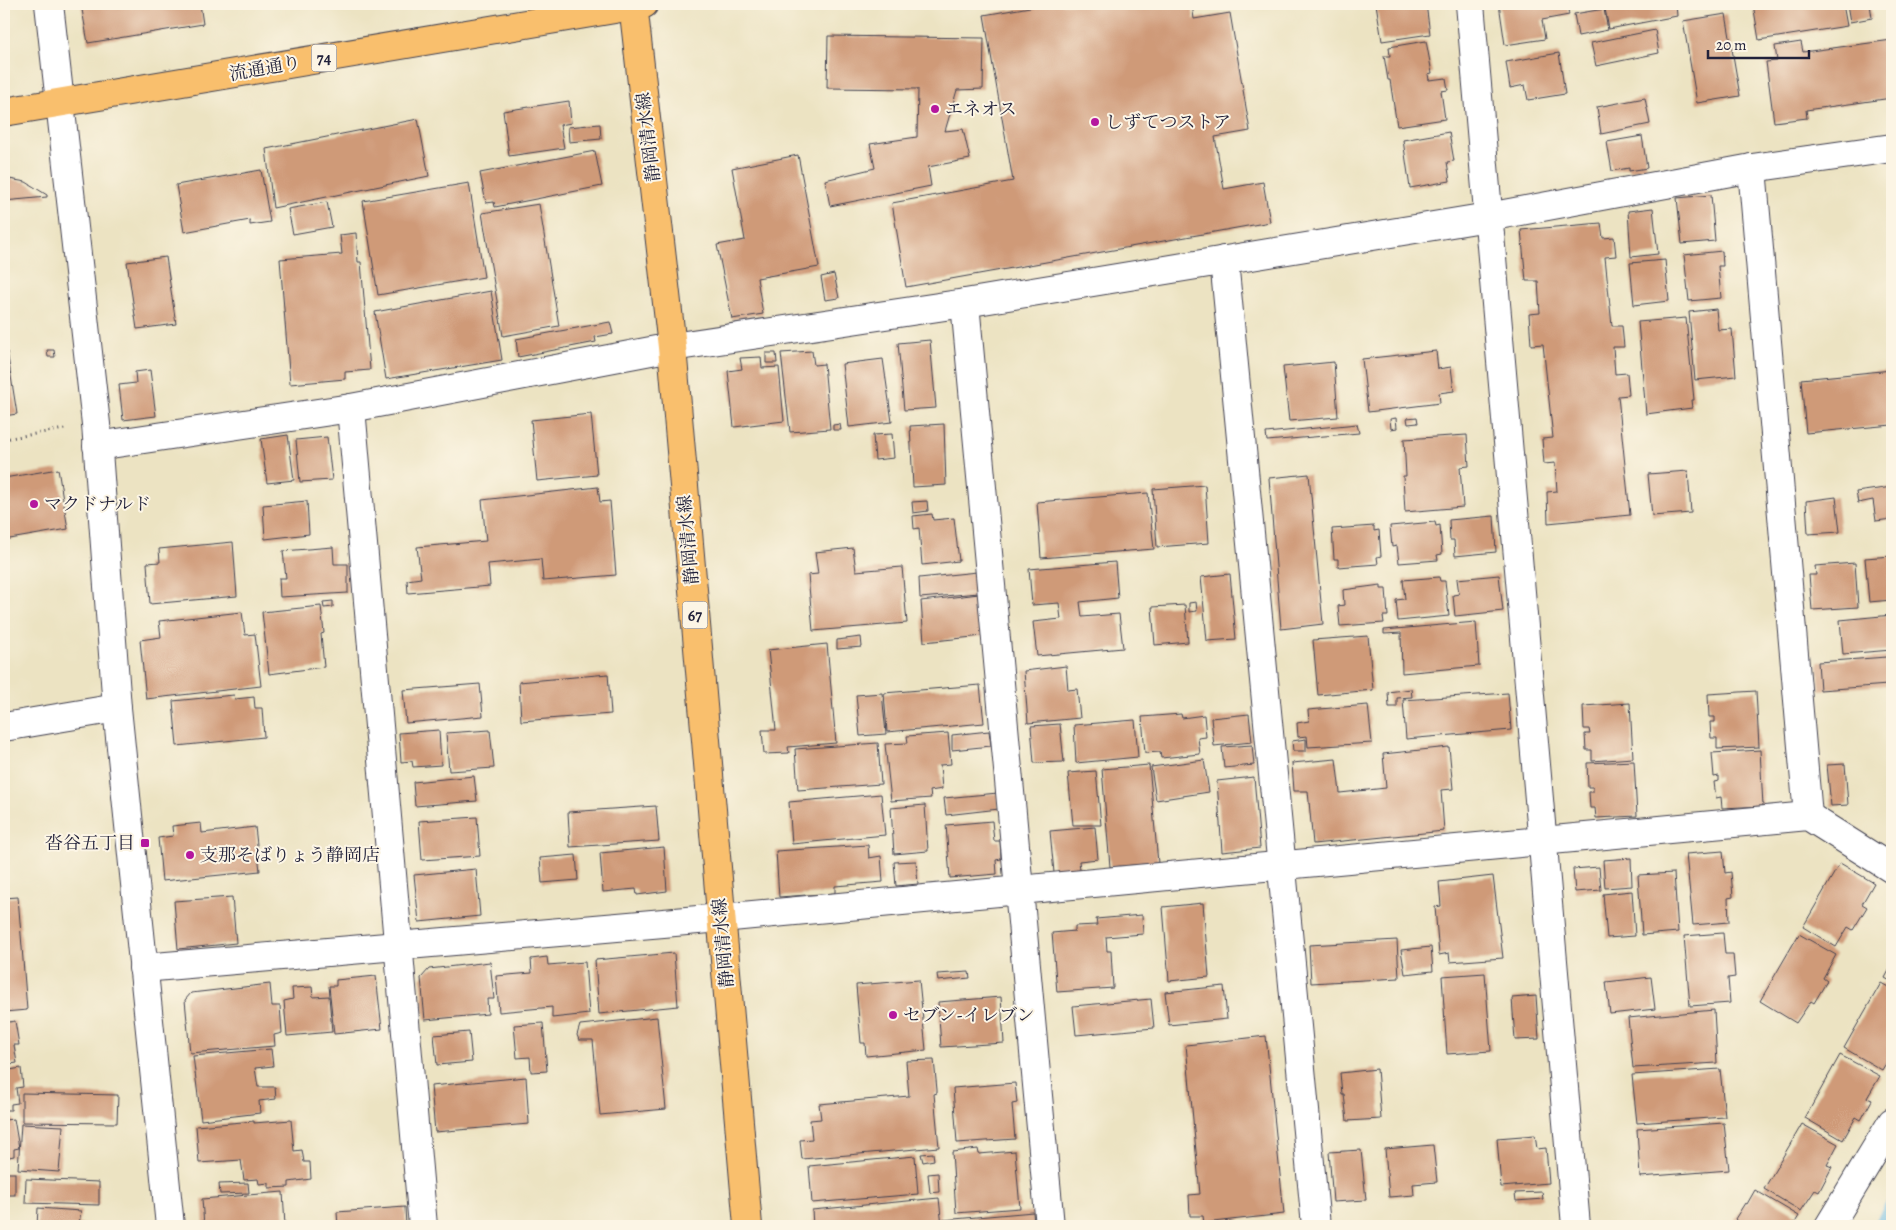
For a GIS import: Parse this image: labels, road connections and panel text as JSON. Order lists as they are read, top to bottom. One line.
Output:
{"streets":{"main road":["74","流通通り","静岡清水線","67"]},"crossings":[["流通通り","静岡清水線"]],"places":{"other":["エネオス","しずてつストア","マクドナルド","支那そばりょう静岡店","セブン-イレブン"],"transit":["沓谷五丁目"]},"scale_bar":"20 m"}
